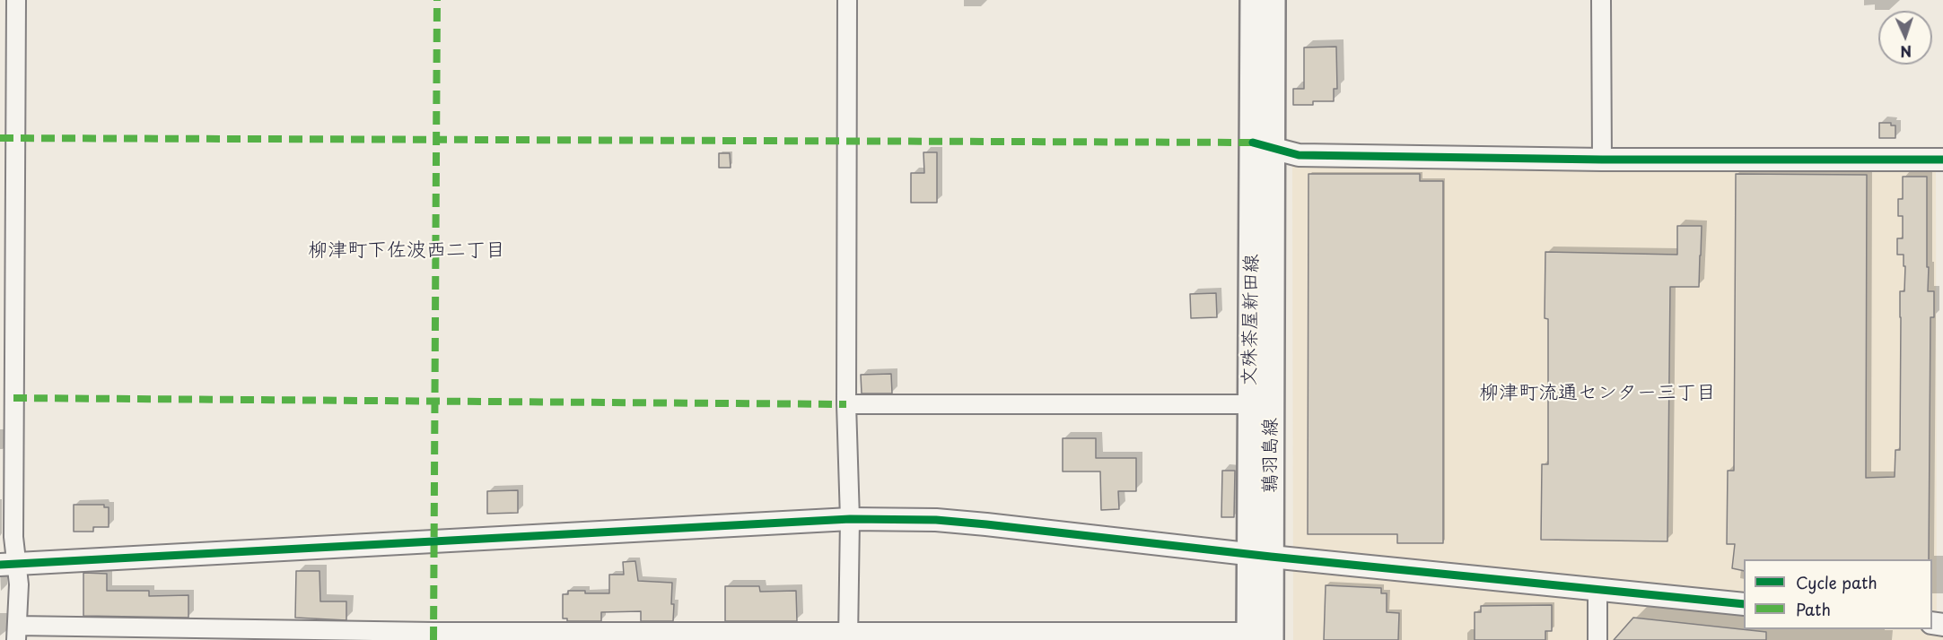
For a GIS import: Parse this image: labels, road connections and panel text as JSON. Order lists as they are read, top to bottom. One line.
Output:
{"streets":{"main road":["文殊茶屋新田線","鶉羽島線"]},"crossings":[["文殊茶屋新田線","鶉羽島線"]],"districts":["柳津町下佐波西二丁目","柳津町流通センター三丁目"],"legend":["Cycle path","Path"],"north":"bottom"}
